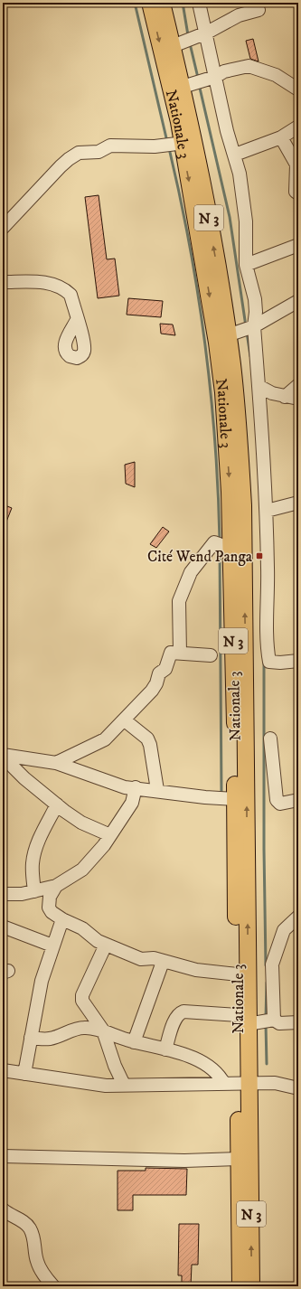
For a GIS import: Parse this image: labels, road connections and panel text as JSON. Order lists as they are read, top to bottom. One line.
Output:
{"streets":{"main road":["Nationale 3","N 3"]},"crossings":[["Nationale 3","N 3"]],"places":{"transit":["Cité Wend Panga"]}}
